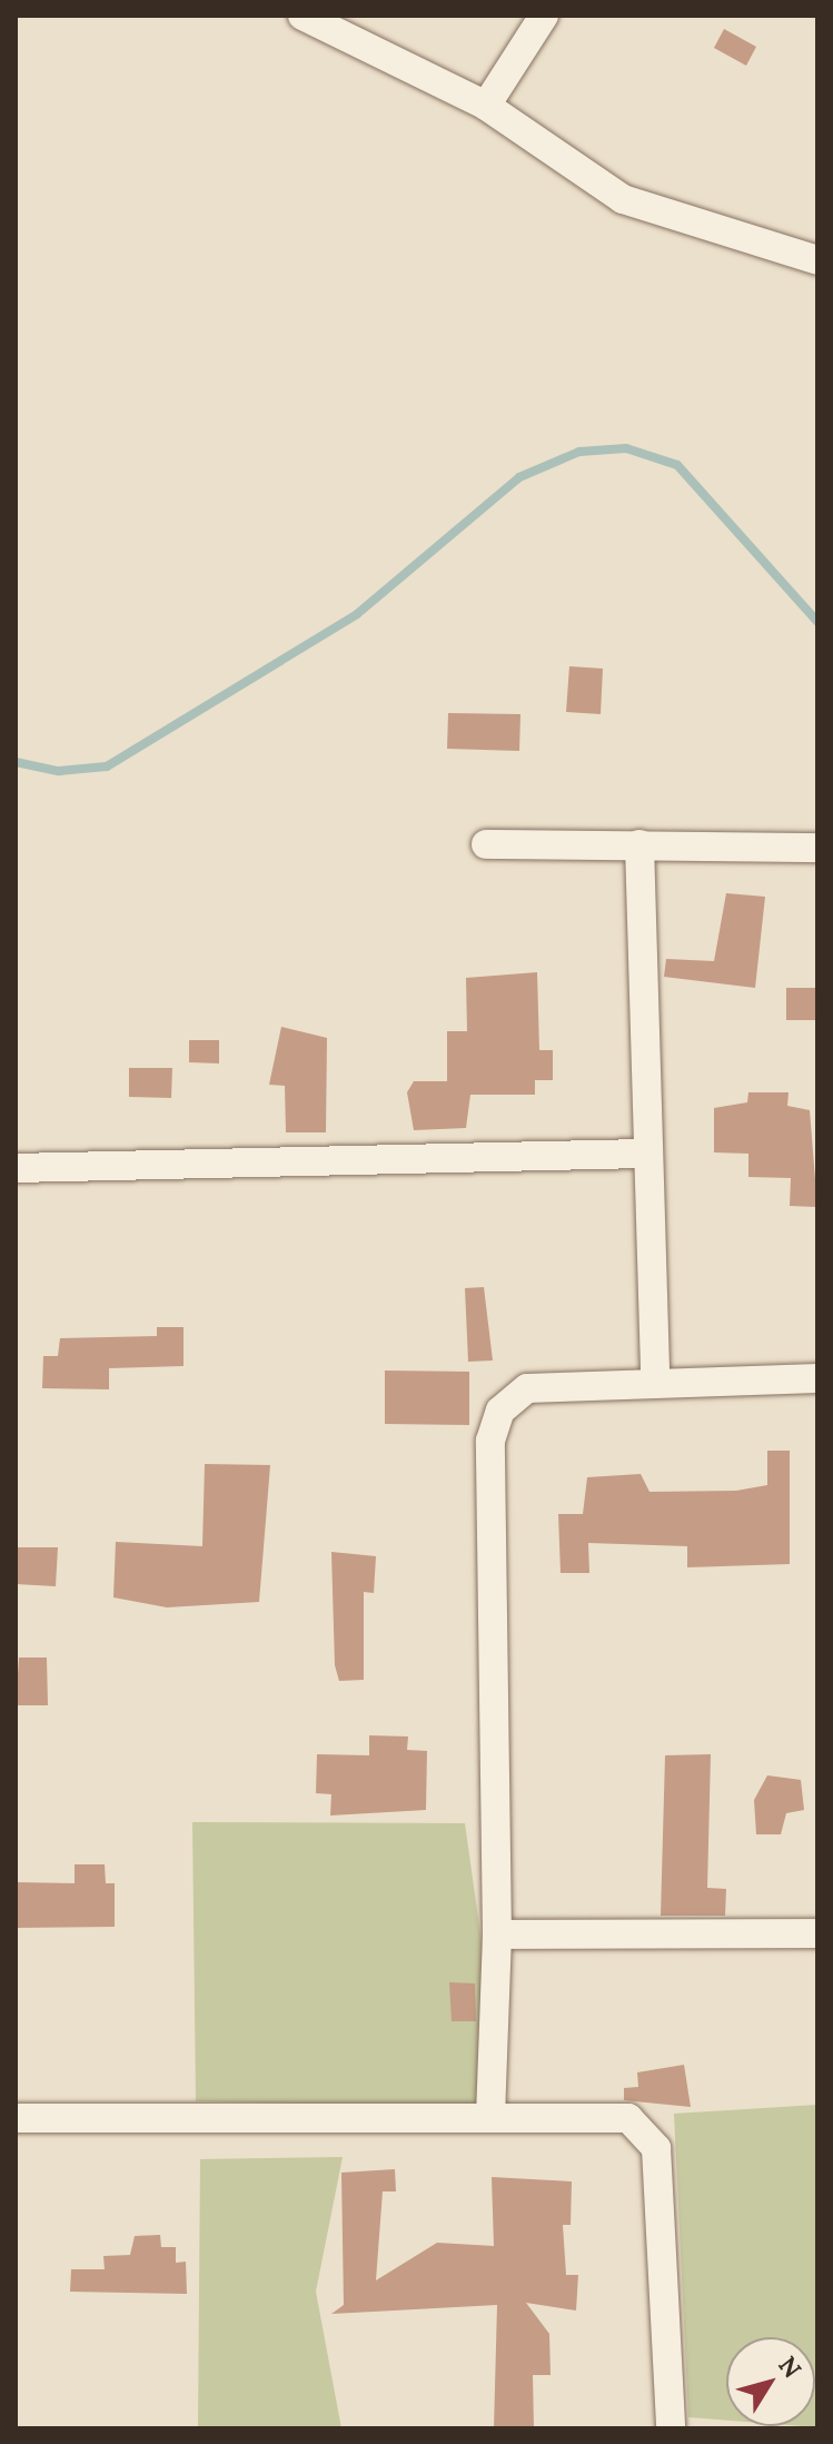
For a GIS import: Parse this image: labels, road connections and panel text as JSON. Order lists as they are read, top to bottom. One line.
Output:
{"north":"top right"}
